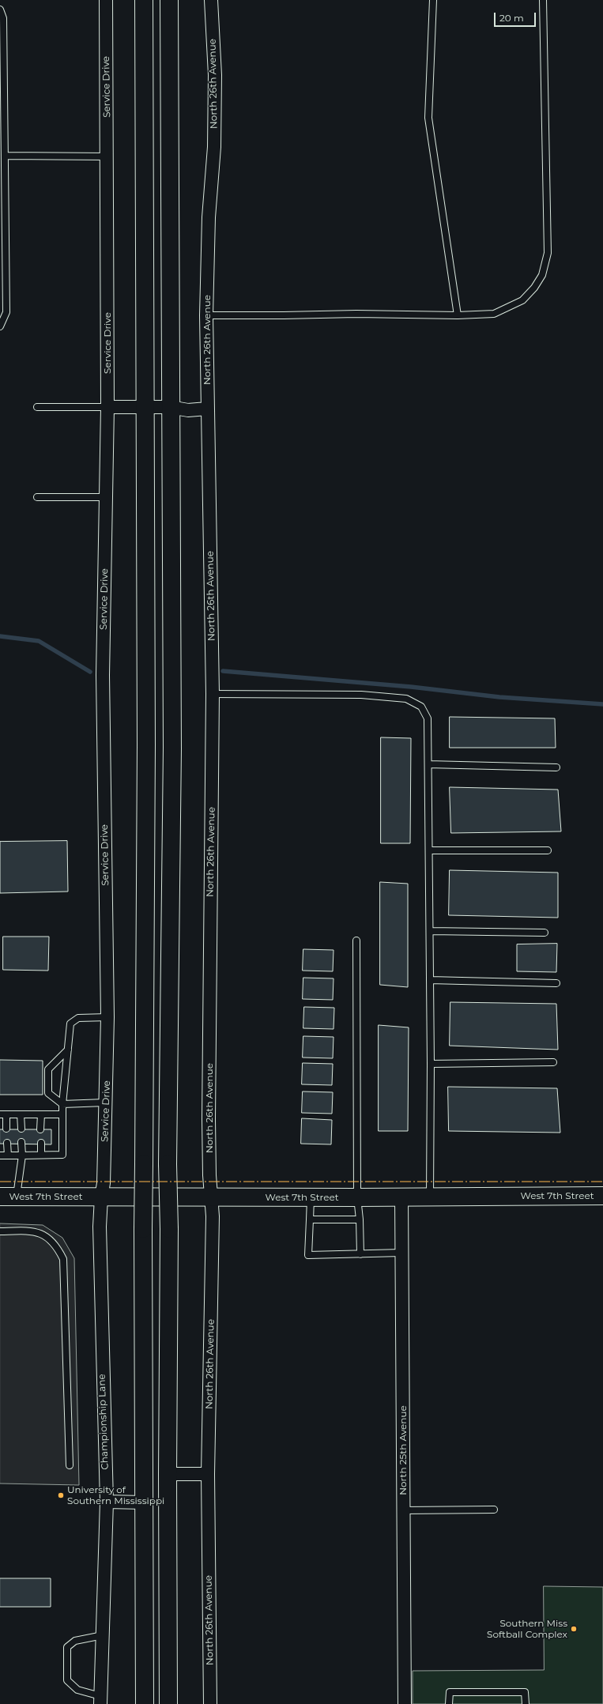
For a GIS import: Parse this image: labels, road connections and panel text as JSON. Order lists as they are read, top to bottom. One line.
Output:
{"streets":{"main road":["West 7th Street"],"street":["North 26th Avenue","Service Drive","Championship Lane","North 25th Avenue"]},"crossings":[["North 26th Avenue","West 7th Street"],["Service Drive","West 7th Street"],["Service Drive","Championship Lane"],["West 7th Street","Championship Lane"],["West 7th Street","North 25th Avenue"]],"places":["University of Southern Mississippi","Southern Miss Softball Complex"],"scale_bar":"20 m"}
